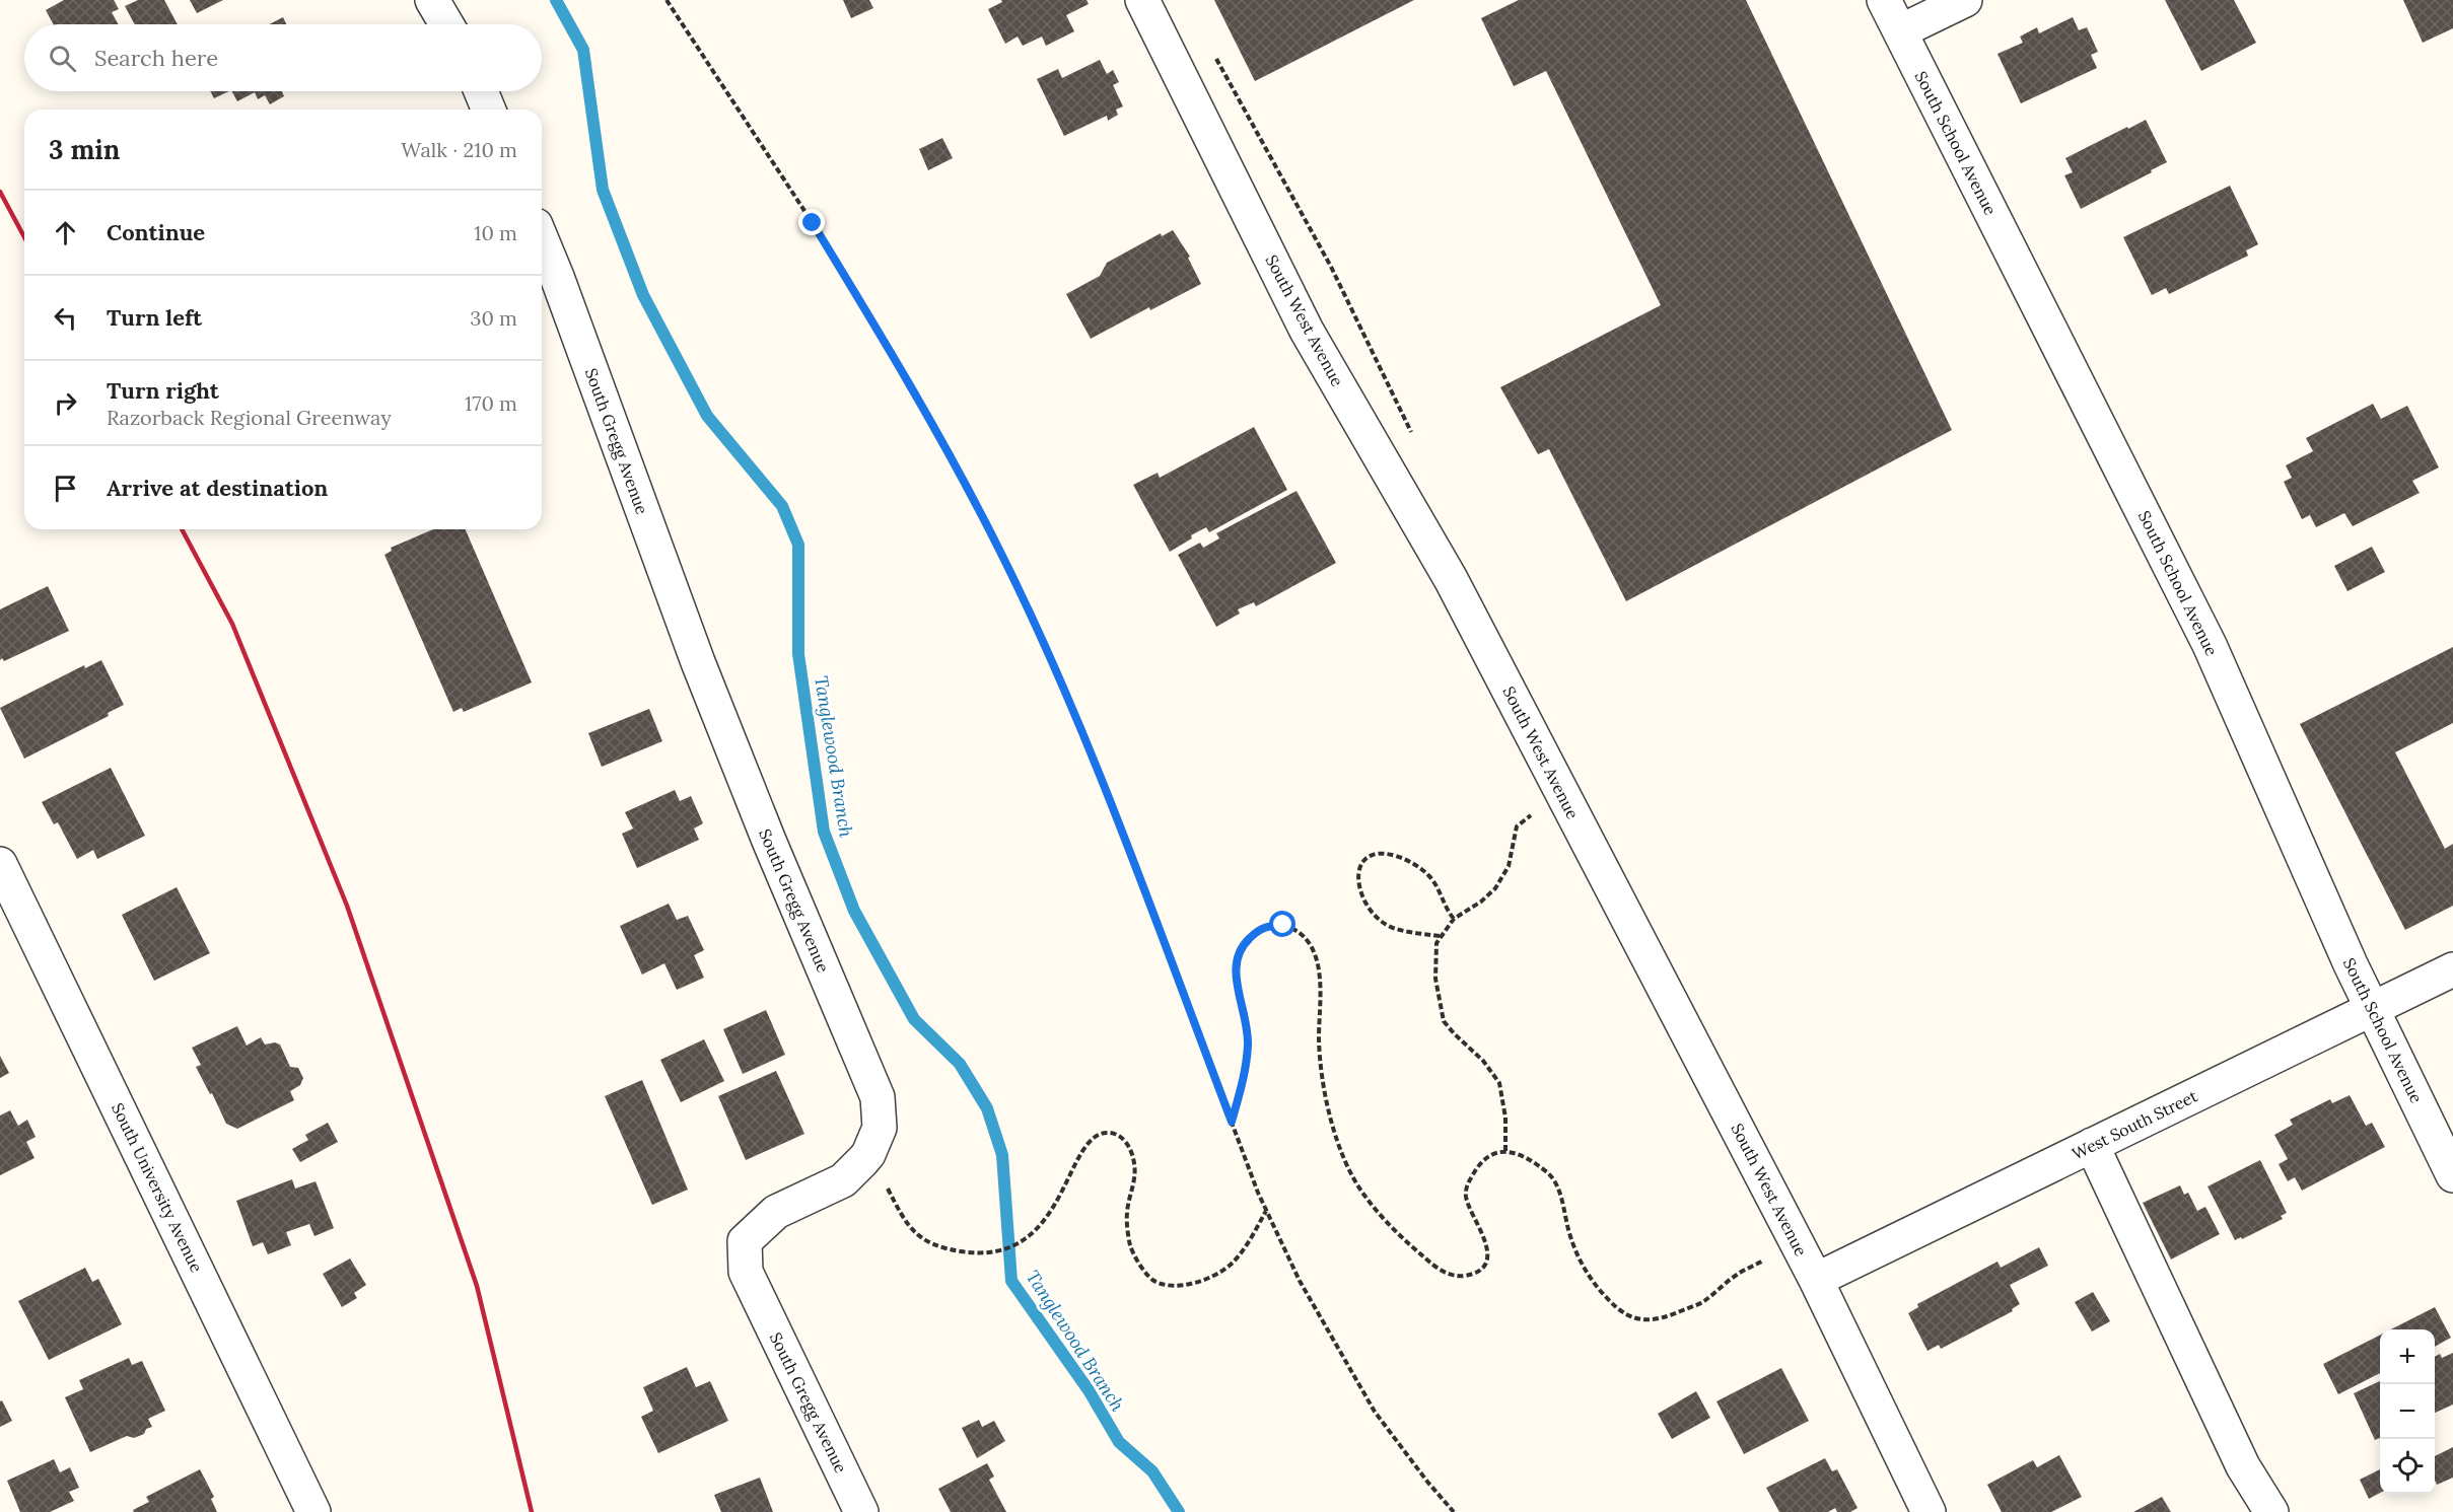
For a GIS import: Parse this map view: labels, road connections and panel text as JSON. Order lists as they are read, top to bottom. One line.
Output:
{"streets":{"street":["South School Avenue","South West Avenue","South Gregg Avenue","West South Street","South University Avenue"]},"crossings":[["South School Avenue","West South Street"],["South West Avenue","West South Street"]],"water":["Tanglewood Branch"],"page":{"search":"Search here","heading":["3 min","Walk · 210 m"],"list":[["Continue","10 m"],["Turn left","30 m"],["Turn right","Razorback Regional Greenway","170 m"],"Arrive at destination"],"map_buttons":["+","−"]}}
